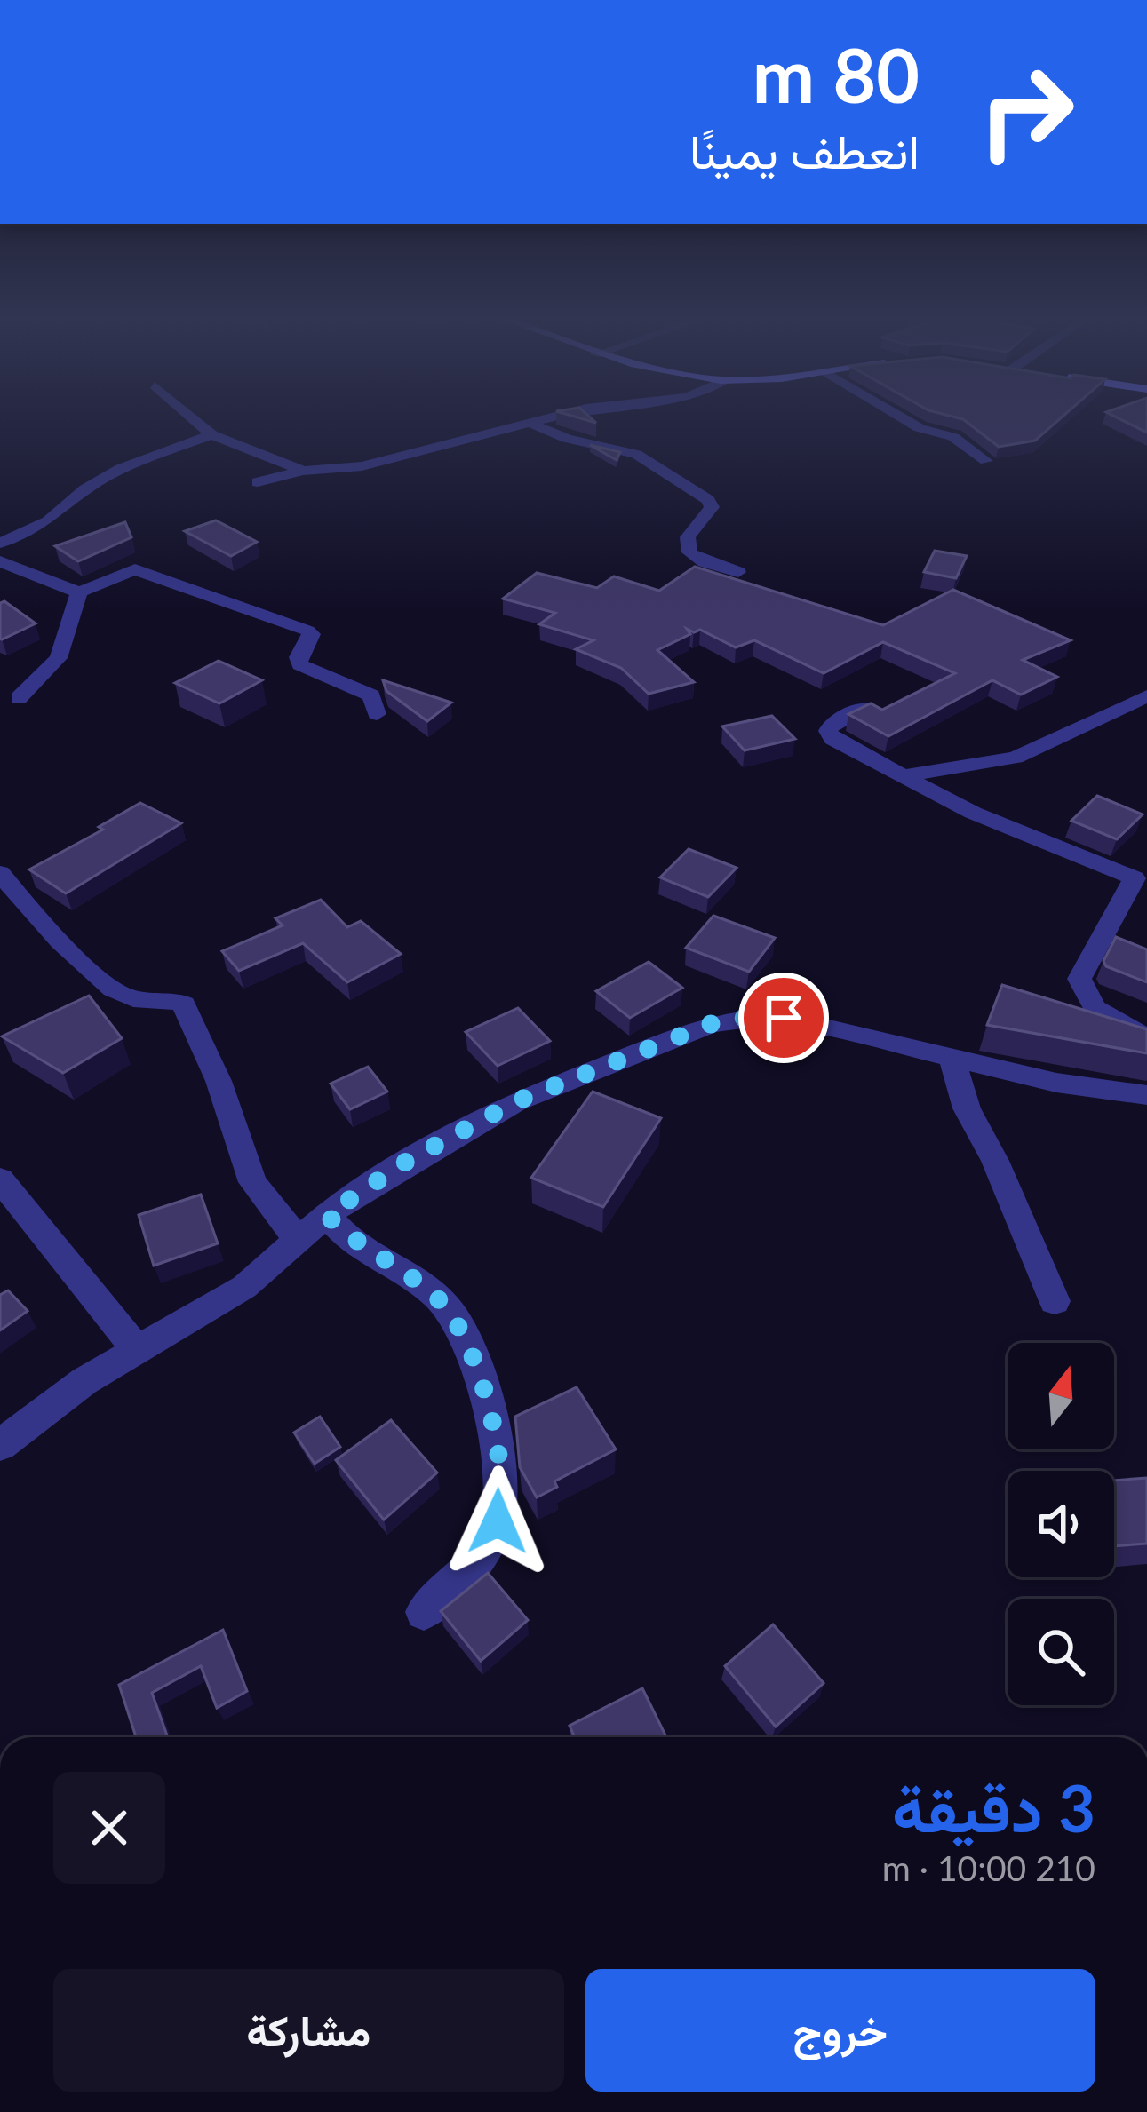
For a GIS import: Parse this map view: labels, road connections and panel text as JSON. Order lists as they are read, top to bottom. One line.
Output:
{"north":"top","page":{"turn":["80 m","انعطف يمينًا"],"heading":["3 دقيقة","210 m · 10:00"],"buttons":["خروج","مشاركة"]}}
